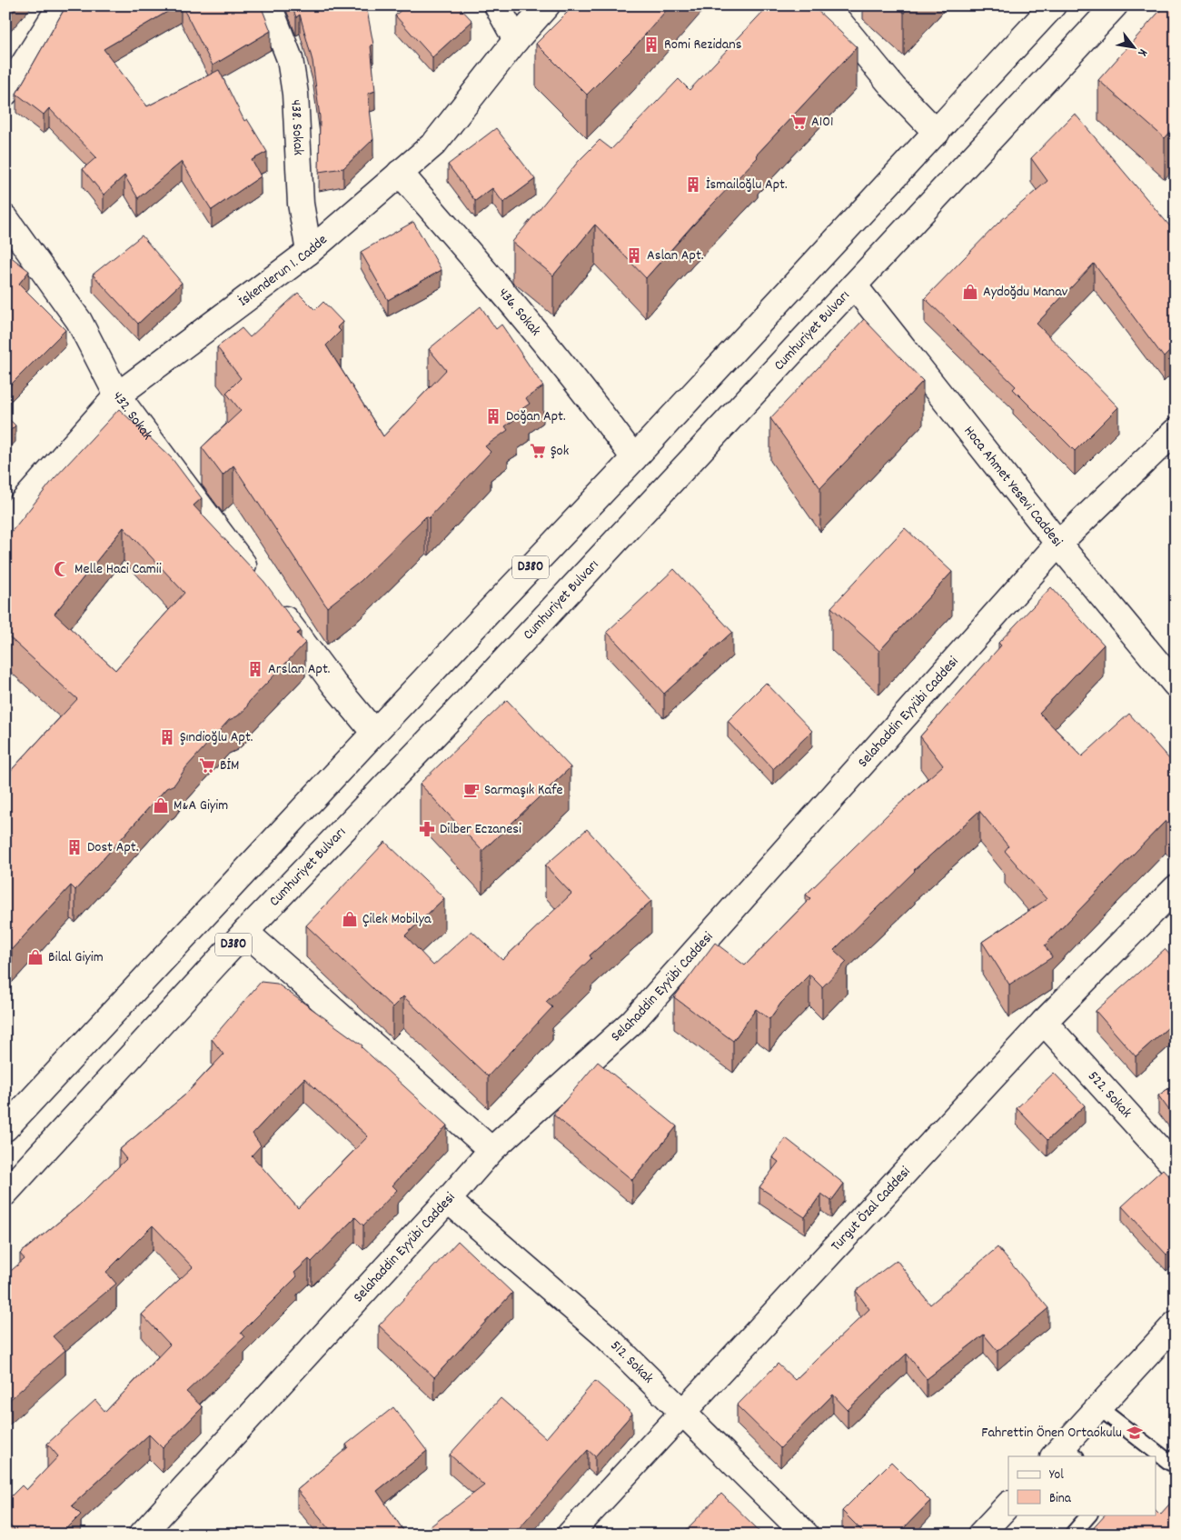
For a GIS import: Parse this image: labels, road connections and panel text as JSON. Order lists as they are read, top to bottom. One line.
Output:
{"streets":{"street":["438. Sokak","İskenderun 1. Cadde","436. Sokak","Cumhuriyet Bulvarı","432. Sokak","Hoca Ahmet Yesevi Caddesi","D380","Selahaddin Eyyübi Caddesi","522. Sokak","Turgut Özal Caddesi","512. Sokak"]},"crossings":[["438. Sokak","İskenderun 1. Cadde"],["İskenderun 1. Cadde","436. Sokak"],["İskenderun 1. Cadde","432. Sokak"],["436. Sokak","D380"],["Cumhuriyet Bulvarı","Hoca Ahmet Yesevi Caddesi"],["Hoca Ahmet Yesevi Caddesi","Selahaddin Eyyübi Caddesi"],["Selahaddin Eyyübi Caddesi","512. Sokak"],["522. Sokak","Turgut Özal Caddesi"],["Turgut Özal Caddesi","512. Sokak"]],"places":{"building":["Romi Rezidans","İsmailoğlu Apt.","Aslan Apt.","Doğan Apt.","Arslan Apt.","Şındioğlu Apt.","Dost Apt."],"supermarket":["A101","Şok","BİM"],"shop":["Aydoğdu Manav","M&A Giyim","Çilek Mobilya","Bilal Giyim"],"mosque":["Melle Haci Camii"],"cafe":["Sarmaşık Kafe"],"pharmacy":["Dilber Eczanesi"],"school or university":["Fahrettin Önen Ortaokulu"]},"legend":["Yol","Bina"],"north":"bottom right"}
